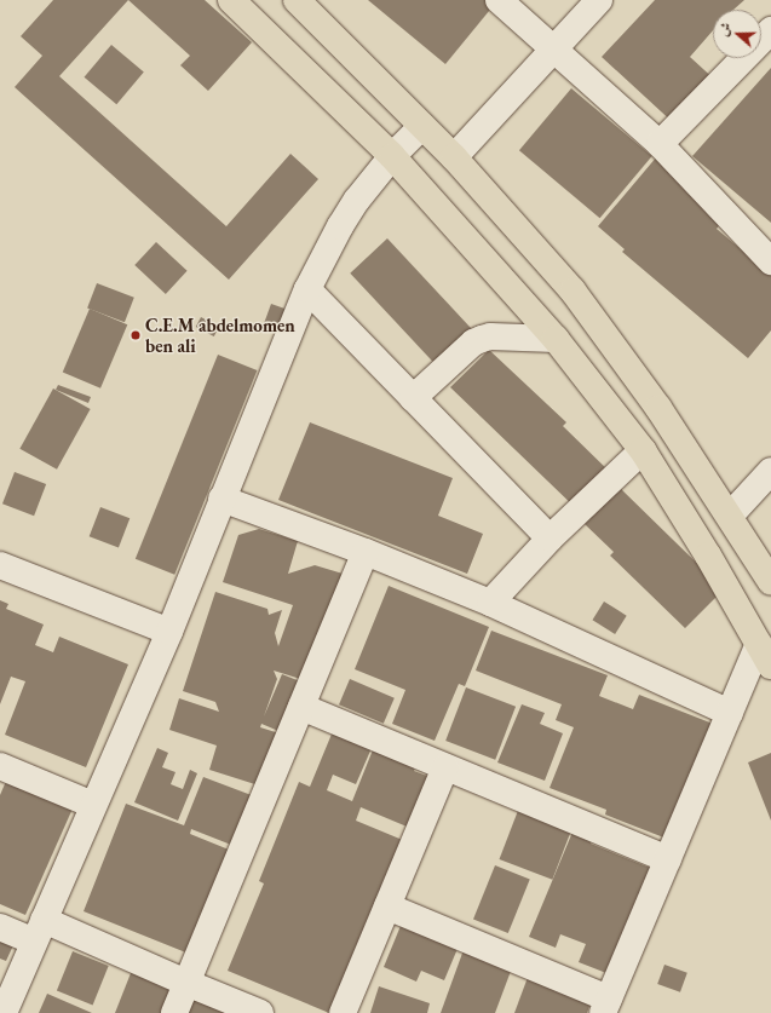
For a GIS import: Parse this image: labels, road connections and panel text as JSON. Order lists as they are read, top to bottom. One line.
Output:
{"places":["C.E.M abdelmomen ben ali"],"north":"left"}
